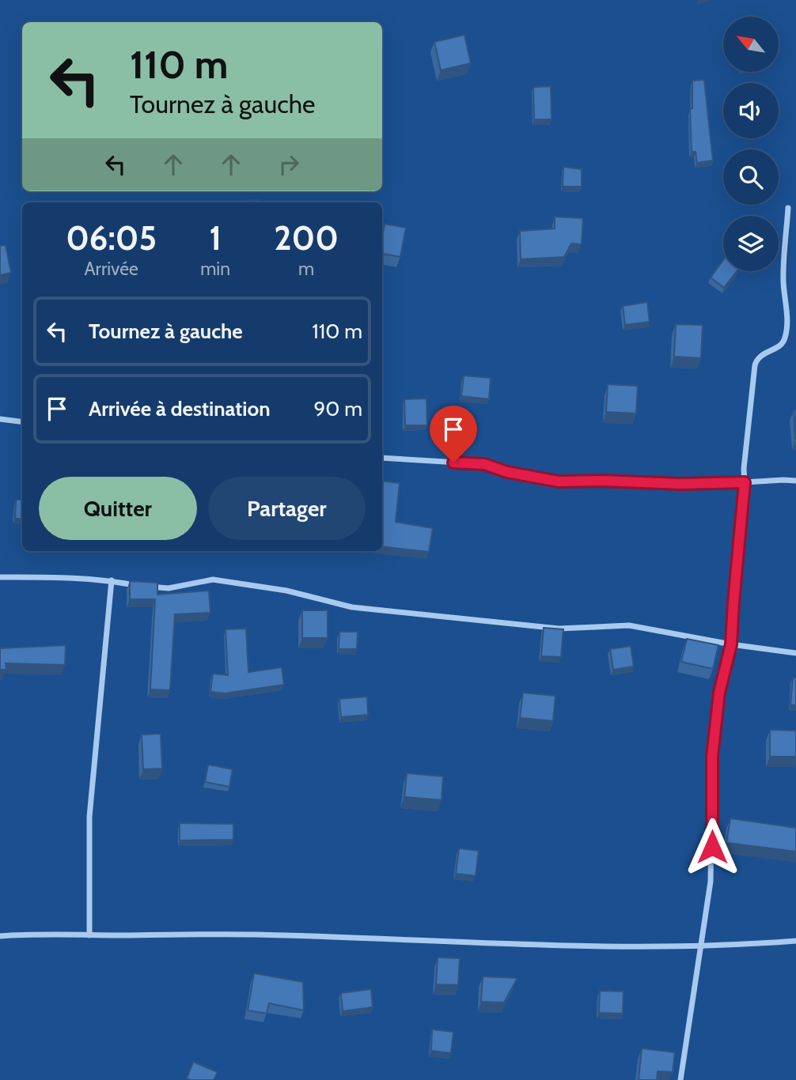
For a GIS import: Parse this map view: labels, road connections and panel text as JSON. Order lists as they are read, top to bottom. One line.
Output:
{"north":"top left","page":{"turn":["110 m","Tournez à gauche"],"eta":["06:05","Arrivée","1","min","200","m"],"list":[{"name":"Tournez à gauche","value":"110 m"},{"name":"Arrivée à destination","value":"90 m"}],"buttons":["Quitter","Partager"]}}
